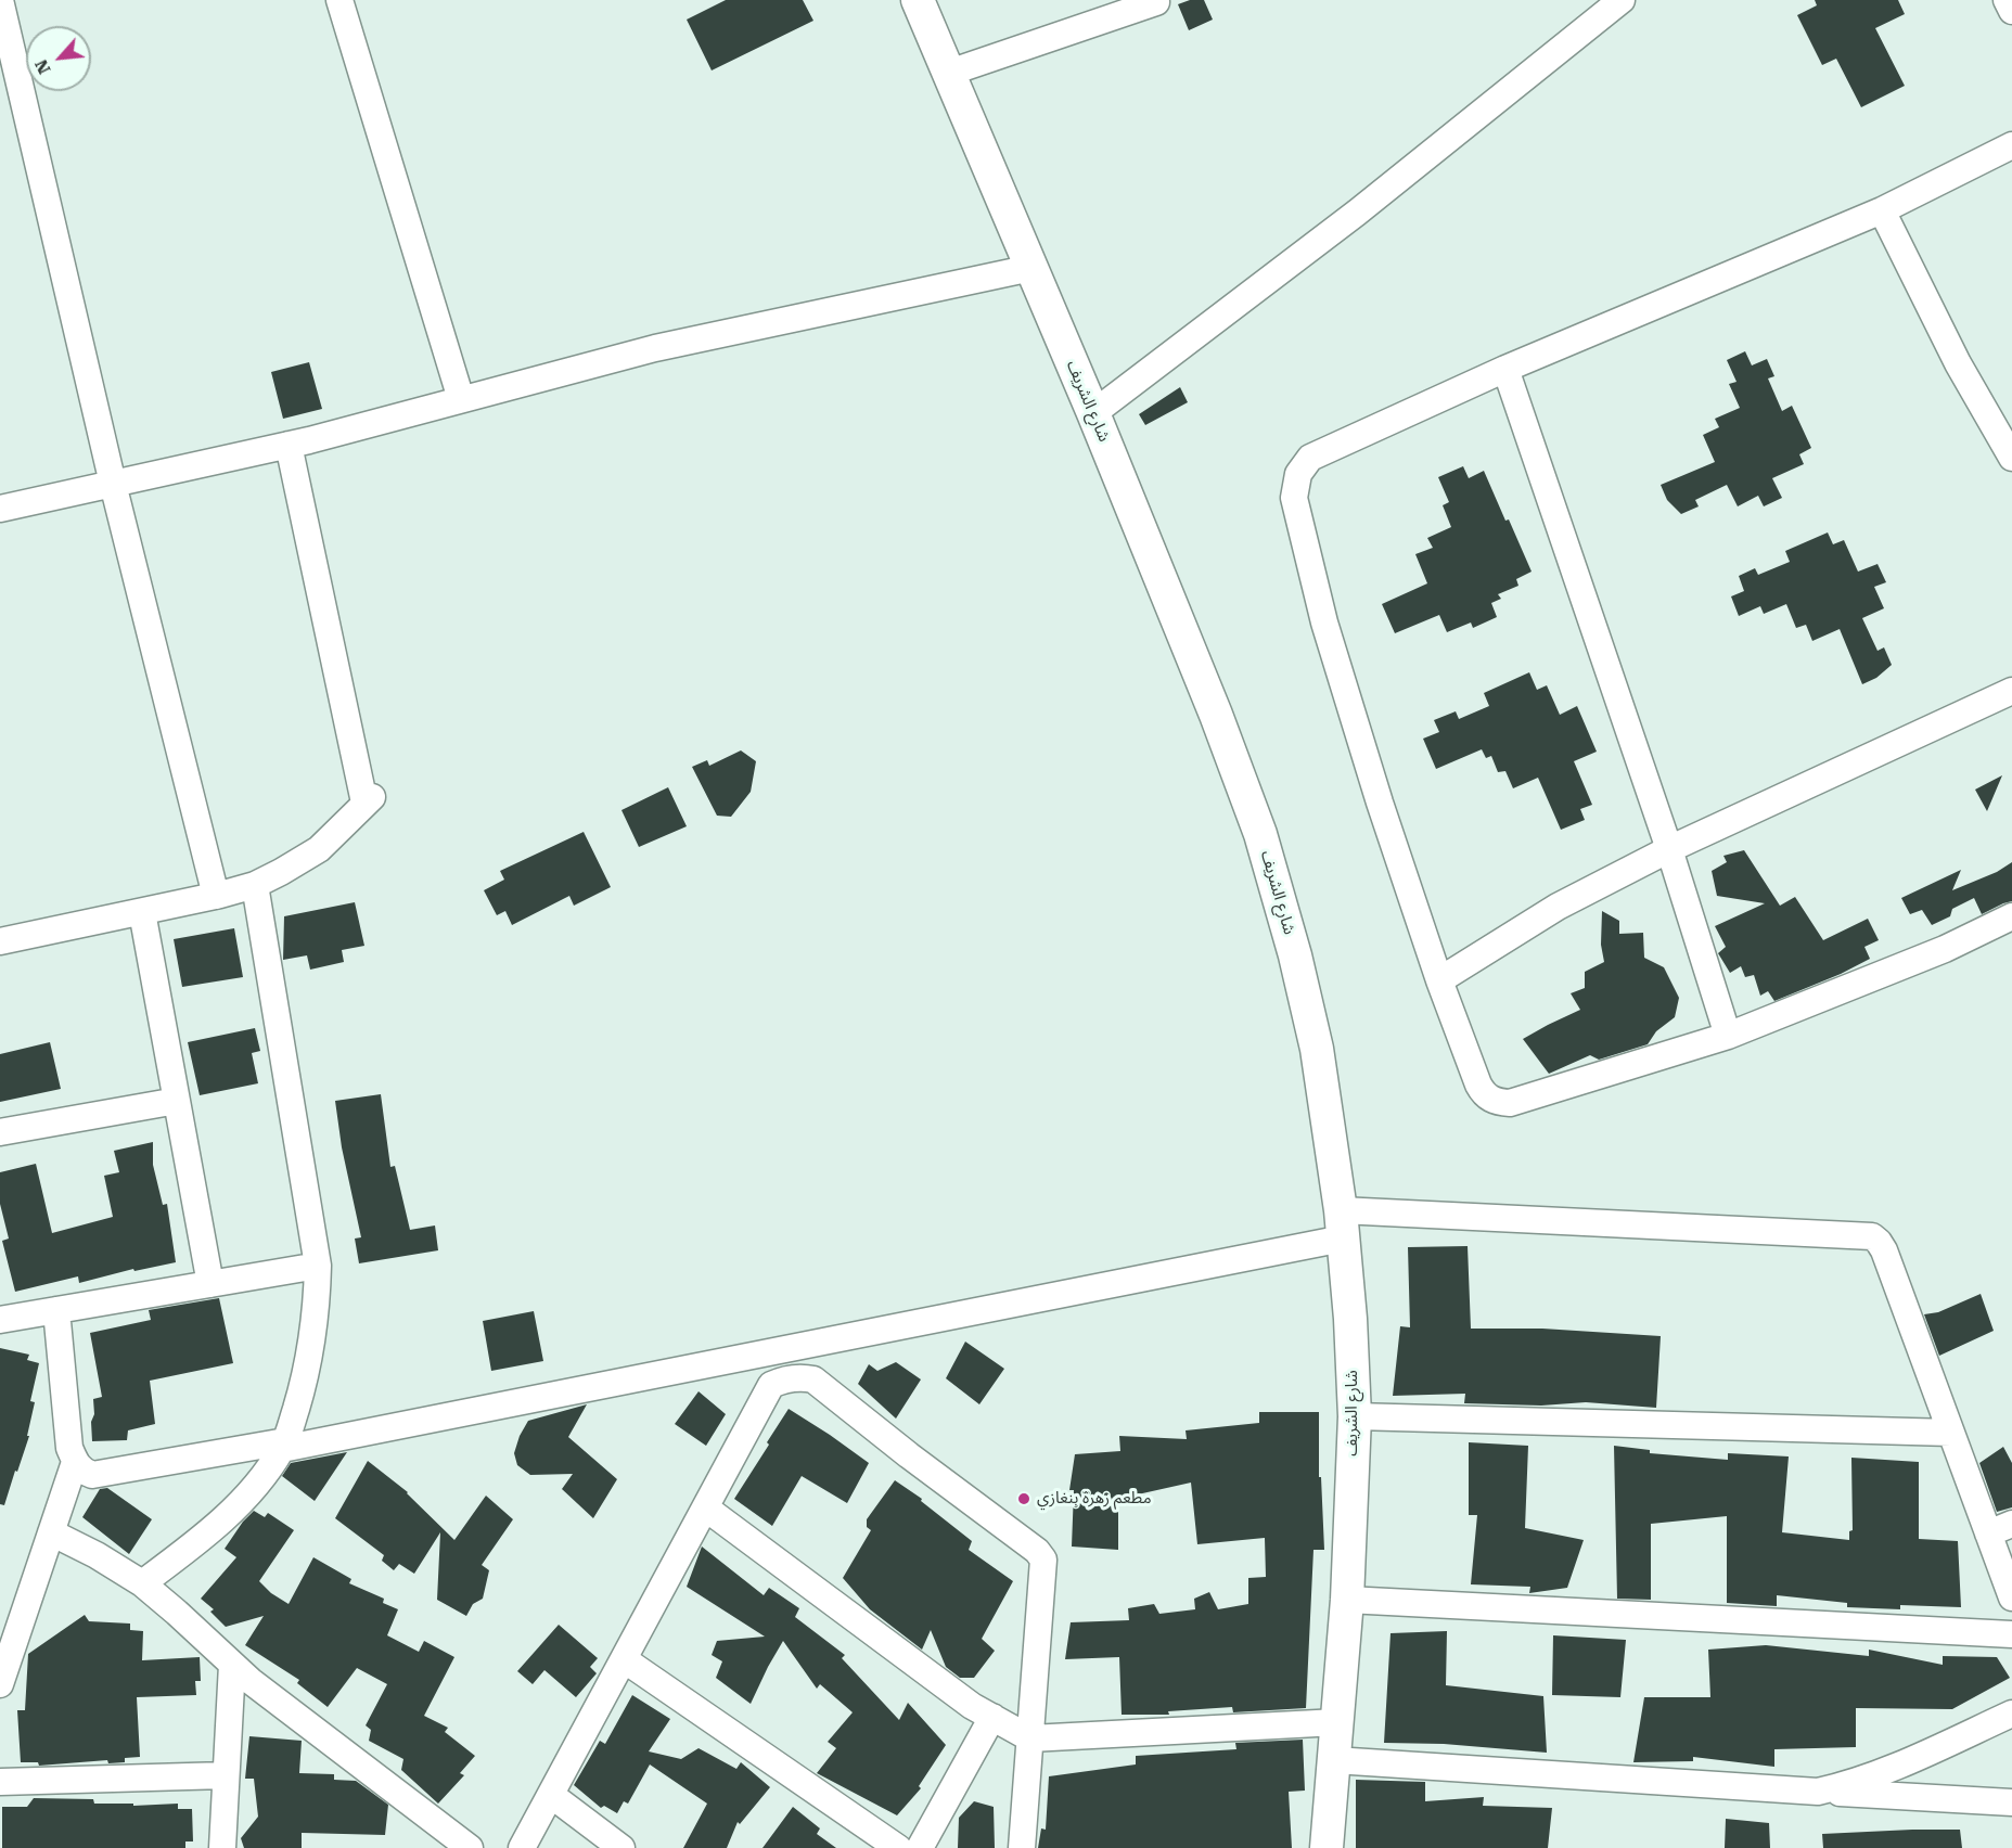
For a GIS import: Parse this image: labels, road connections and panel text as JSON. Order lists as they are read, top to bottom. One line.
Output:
{"streets":{"main road":["شارع الشريف"]},"places":["مطعم زهرة بنغازي"],"north":"bottom left"}
